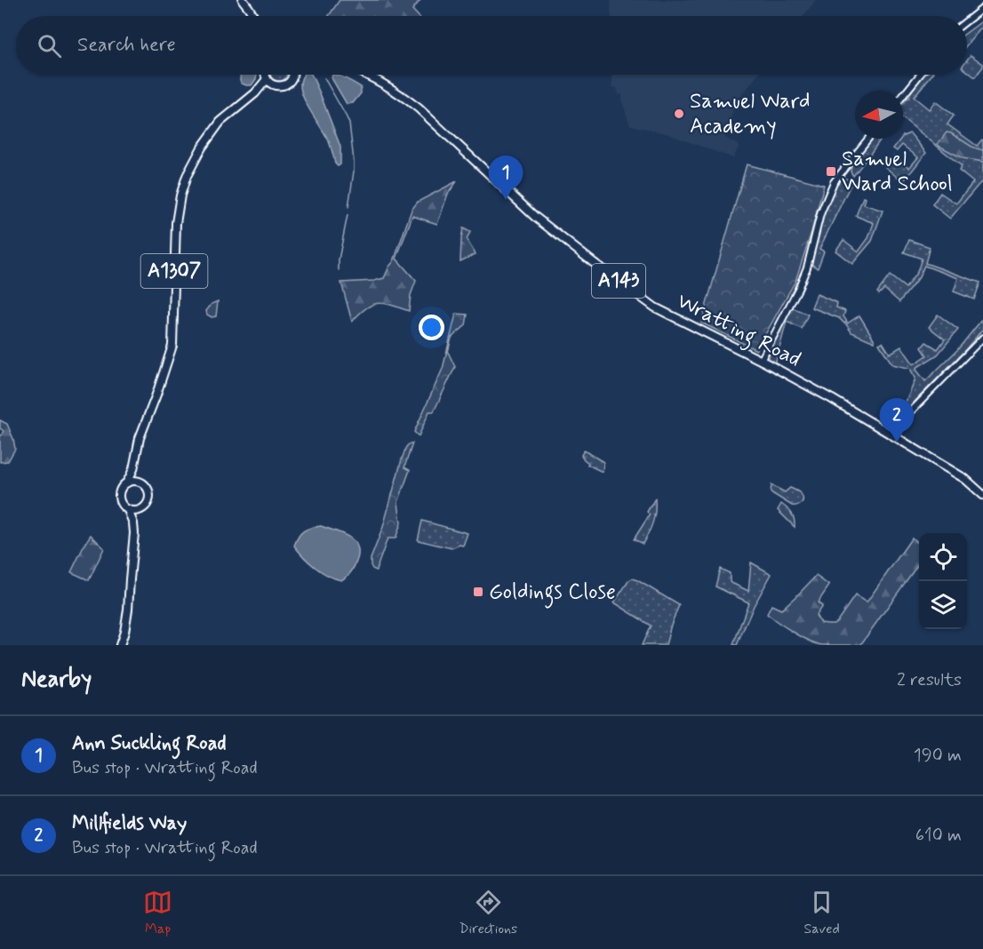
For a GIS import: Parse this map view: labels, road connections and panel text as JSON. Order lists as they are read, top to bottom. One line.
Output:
{"streets":{"main road":["A1307","A143","Wratting Road"]},"places":{"other":["Samuel Ward Academy"],"transit":["Samuel Ward School","Goldings Close"]},"north":"left","page":{"search":"Search here","pins":["1","2"],"heading":["Nearby","2 results"],"list":[{"mark":"1","name":"Ann Suckling Road","note":"Bus stop · Wratting Road","value":"190 m"},{"mark":"2","name":"Millfields Way","note":"Bus stop · Wratting Road","value":"610 m"}],"nav":["Map","Directions","Saved"]}}
